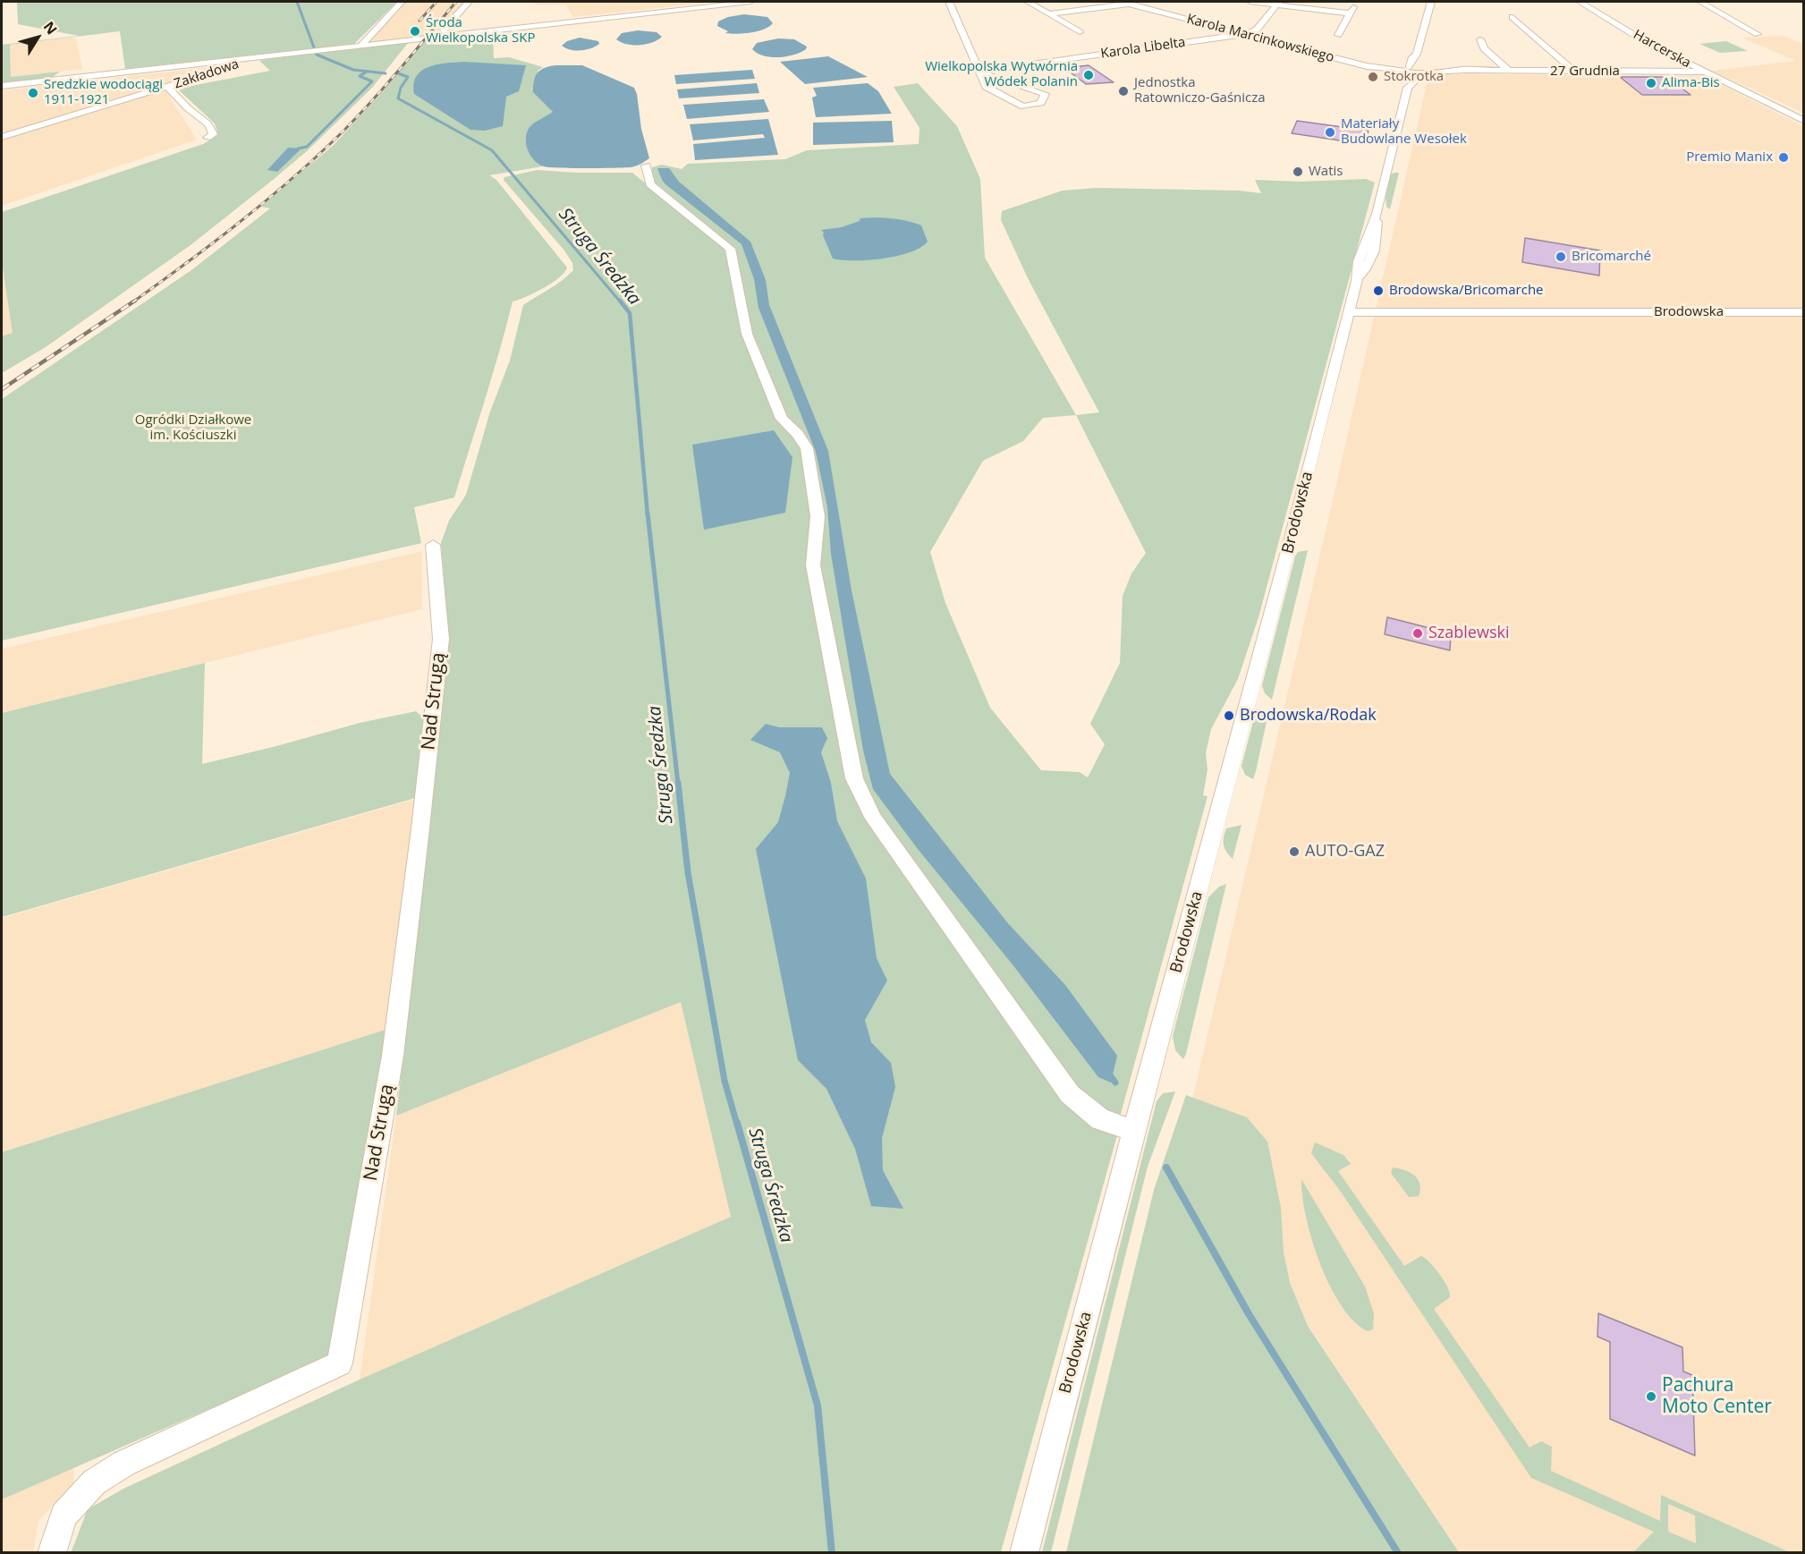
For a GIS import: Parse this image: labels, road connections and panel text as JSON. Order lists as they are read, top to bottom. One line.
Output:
{"streets":{"street":["Karola Marcinkowskiego","Karola Libelta","Harcerska","27 Grudnia","Zakładowa","Brodowska","Nad Strugą"]},"crossings":[["Karola Marcinkowskiego","Karola Libelta"],["Karola Marcinkowskiego","27 Grudnia"],["Karola Marcinkowskiego","Brodowska"],["Harcerska","27 Grudnia"],["27 Grudnia","Brodowska"]],"water":["Struga Średzka"],"parks":["Ogródki Działkowe im. Kościuszki"],"places":["Środa Wielkopolska SKP","Wielkopolska Wytwórnia Wódek Polanin","Stokrotka","Alima-Bis","Jednostka Ratowniczo-Gaśnicza","Sredzkie wodociągi 1911-1921","Materiały Budowlane Wesołek","Premio Manix","Watis","Bricomarché","Brodowska/Bricomarche","Szablewski","Brodowska/Rodak","AUTO-GAZ","Pachura Moto Center"],"north":"top right"}
